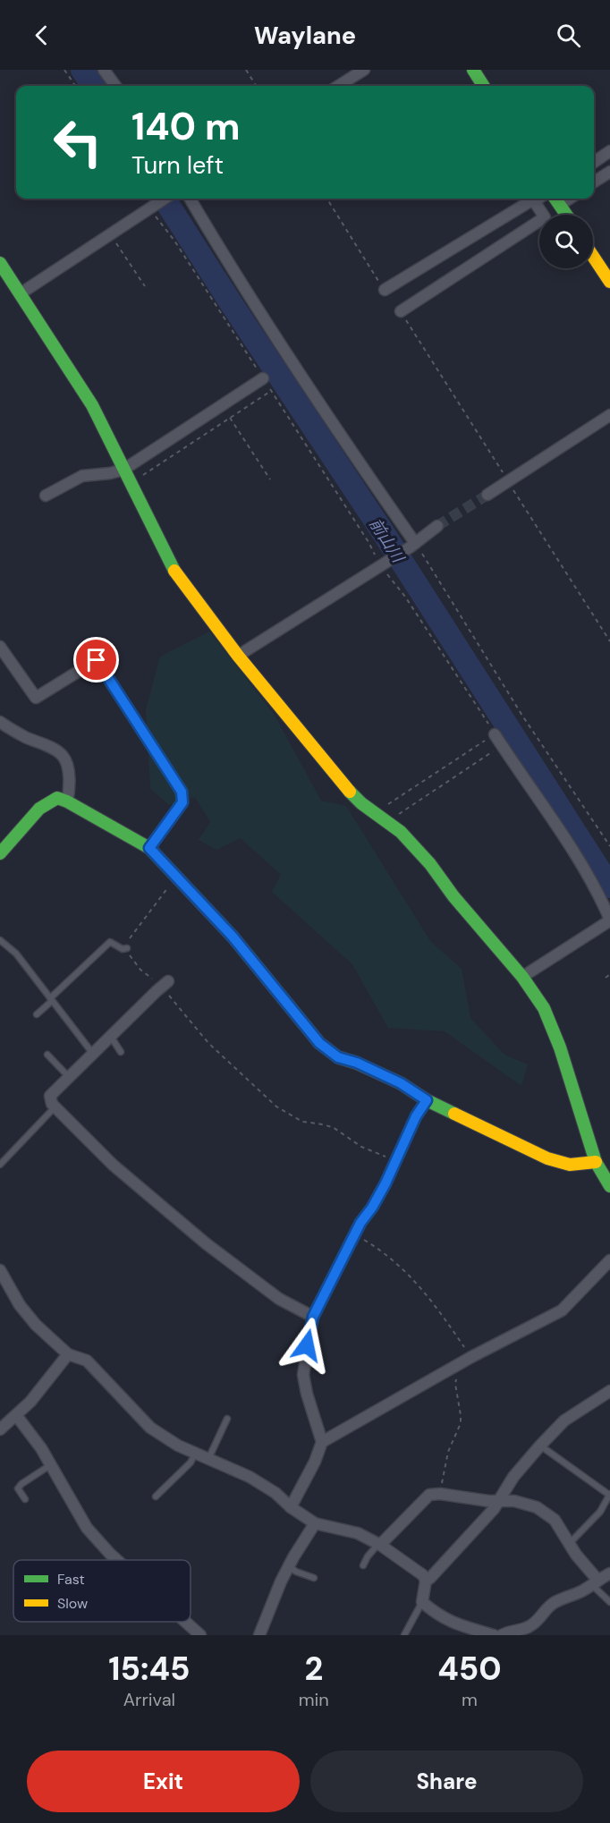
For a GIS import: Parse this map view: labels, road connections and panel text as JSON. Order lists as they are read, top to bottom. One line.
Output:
{"water":["前山川"],"legend":["Fast","Slow"],"page":{"header":"Waylane","turn":["140 m","Turn left"],"eta":["15:45","Arrival","2","min","450","m"],"buttons":["Exit","Share"]}}
